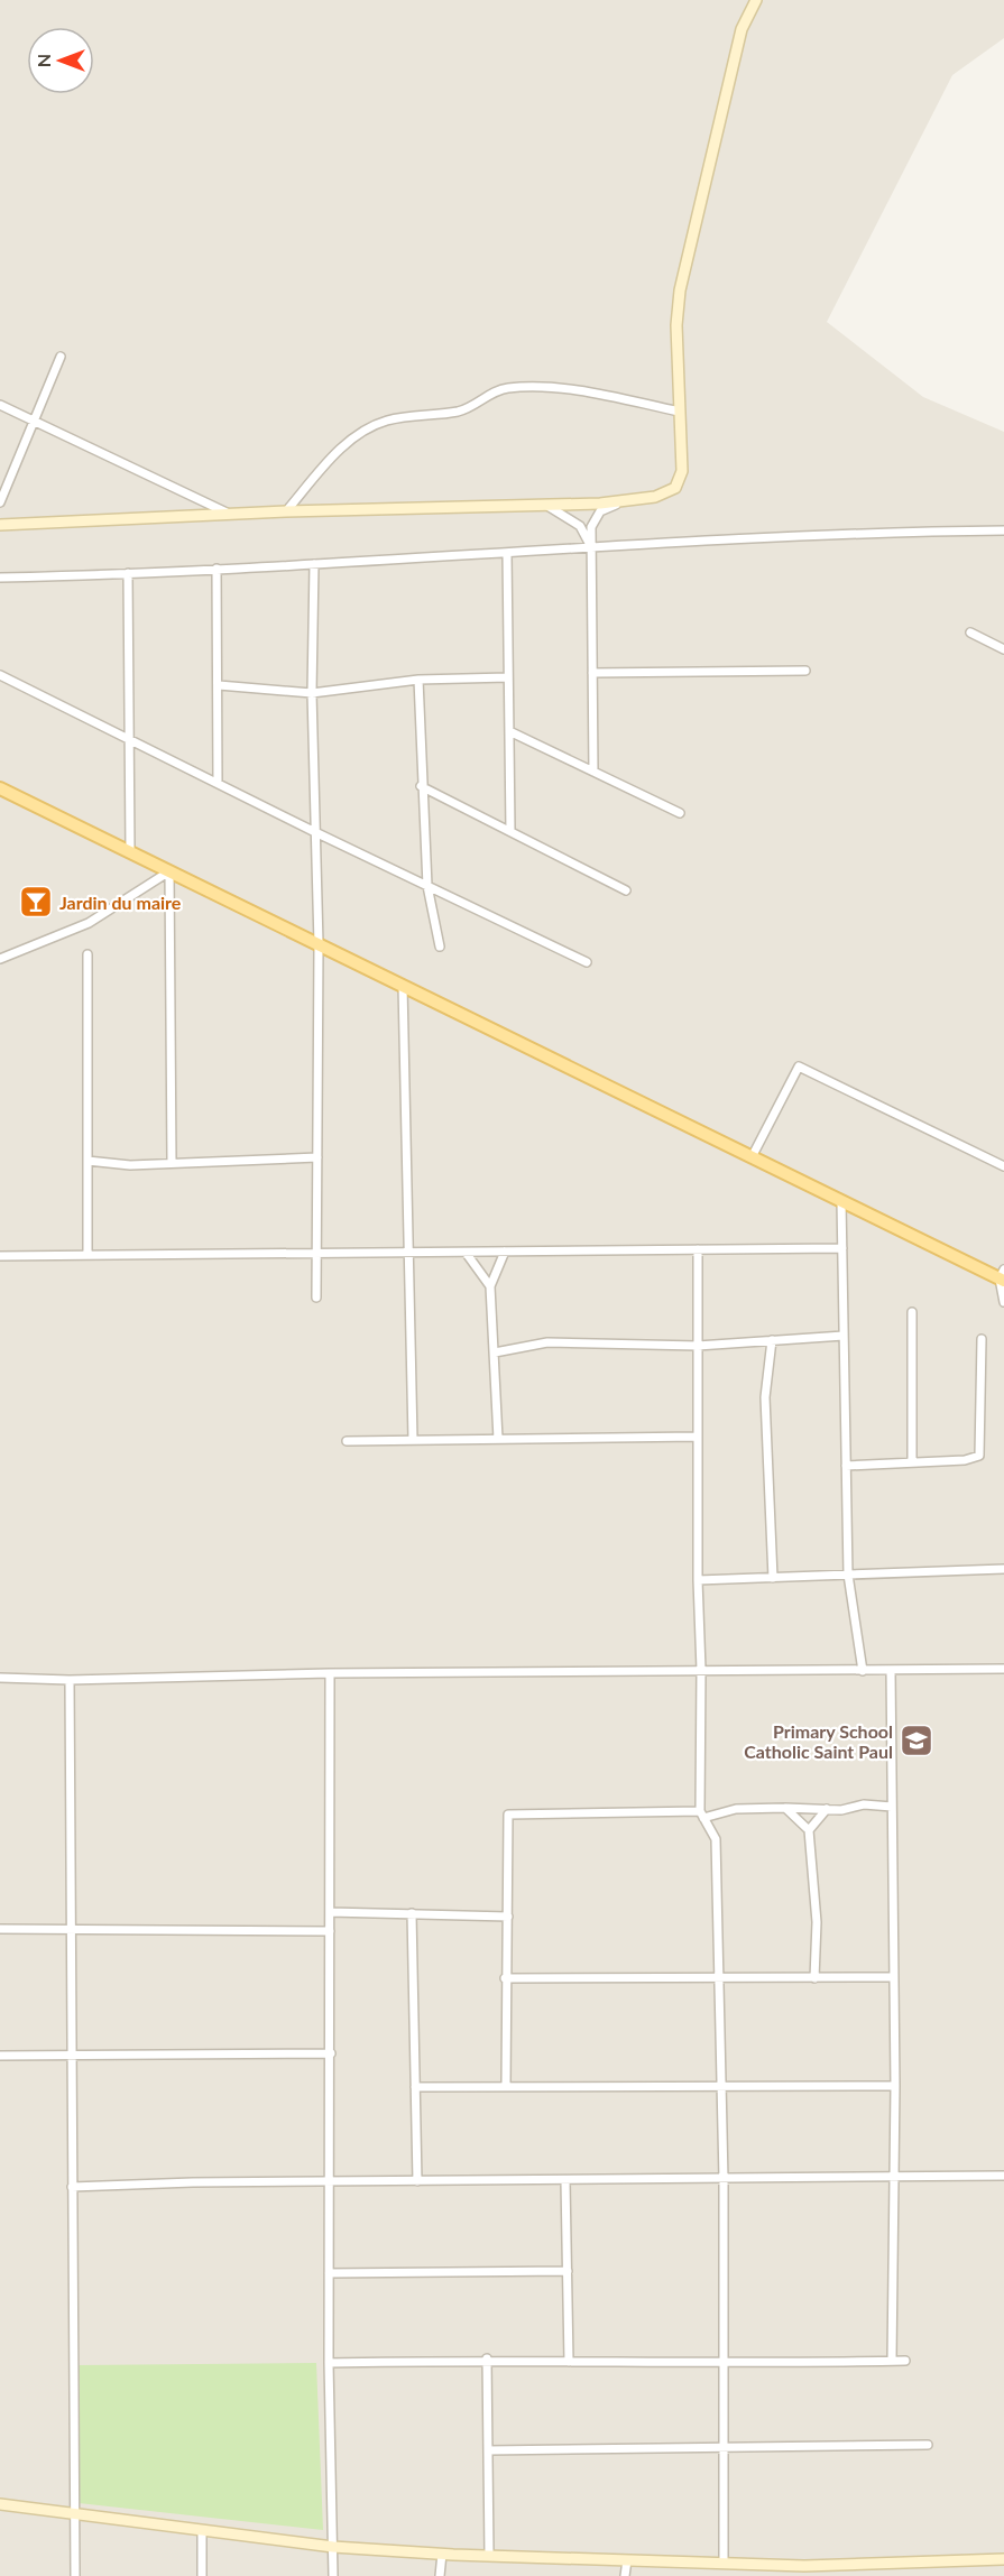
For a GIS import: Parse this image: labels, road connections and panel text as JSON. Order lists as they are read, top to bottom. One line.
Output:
{"places":{"bar":["Jardin du maire"],"school or university":["Primary School Catholic Saint Paul"]},"north":"left"}
